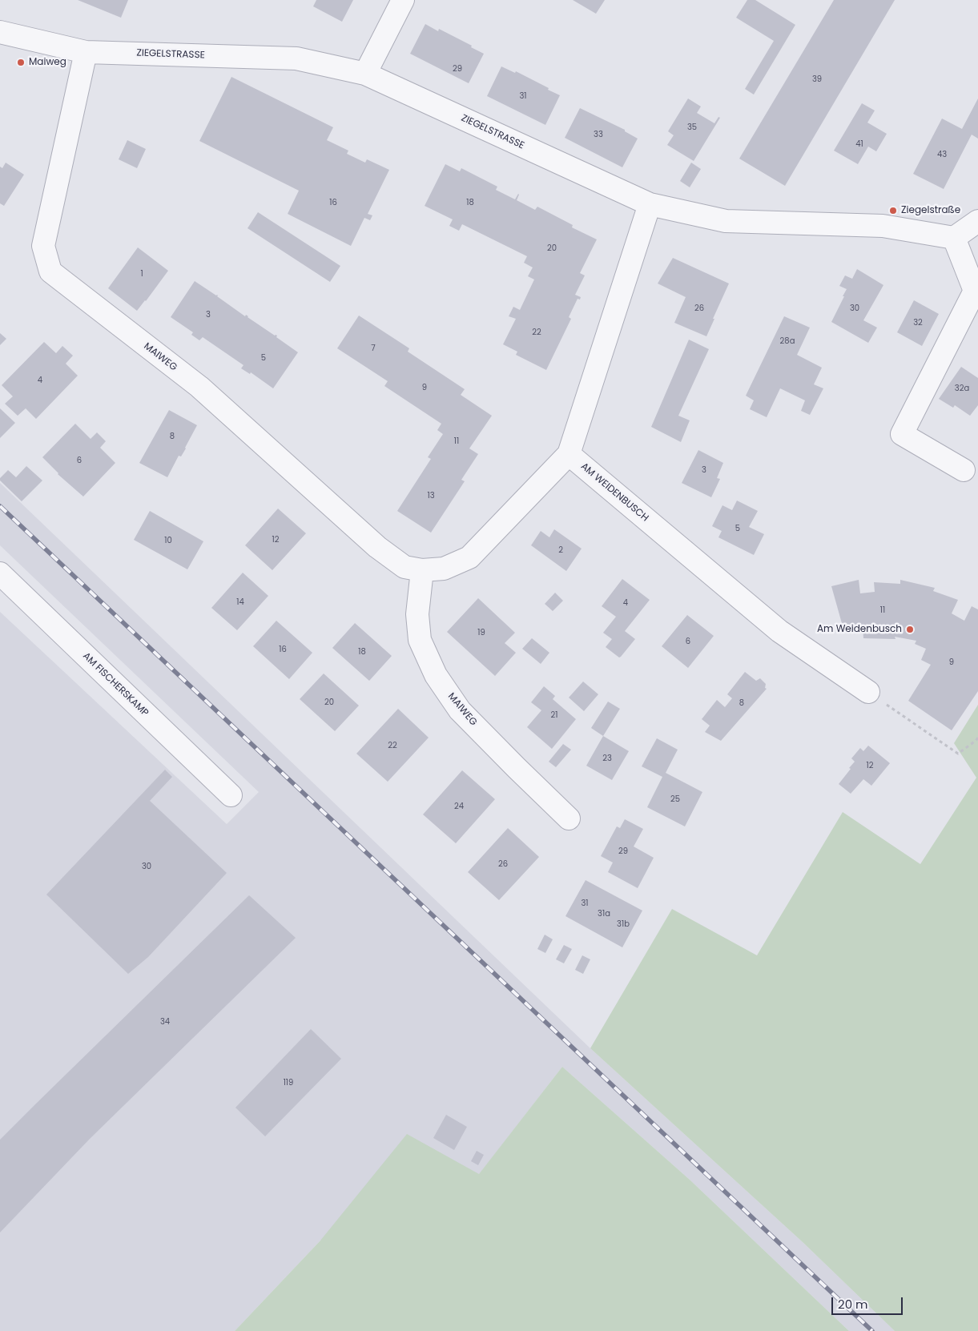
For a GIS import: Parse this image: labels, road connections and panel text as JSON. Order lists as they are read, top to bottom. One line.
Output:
{"streets":{"street":["ZIEGELSTRASSE","MAIWEG","AM WEIDENBUSCH","AM FISCHERSKAMP"]},"crossings":[["ZIEGELSTRASSE","MAIWEG"],["MAIWEG","AM WEIDENBUSCH"]],"places":["Maiweg","Ziegelstraße","Am Weidenbusch"],"house_numbers":["29","39","31","35","33","41","43","16","18","20","1","26","30","3","32","22","28a","7","5","4","9","32a","8","11","6","3","13","5","12","10","2","14","4","11","19","6","16","18","9","20","8","21","22","23","12","25","24","29","26","30","31","31a","31b","34","119"],"scale_bar":"20 m"}
